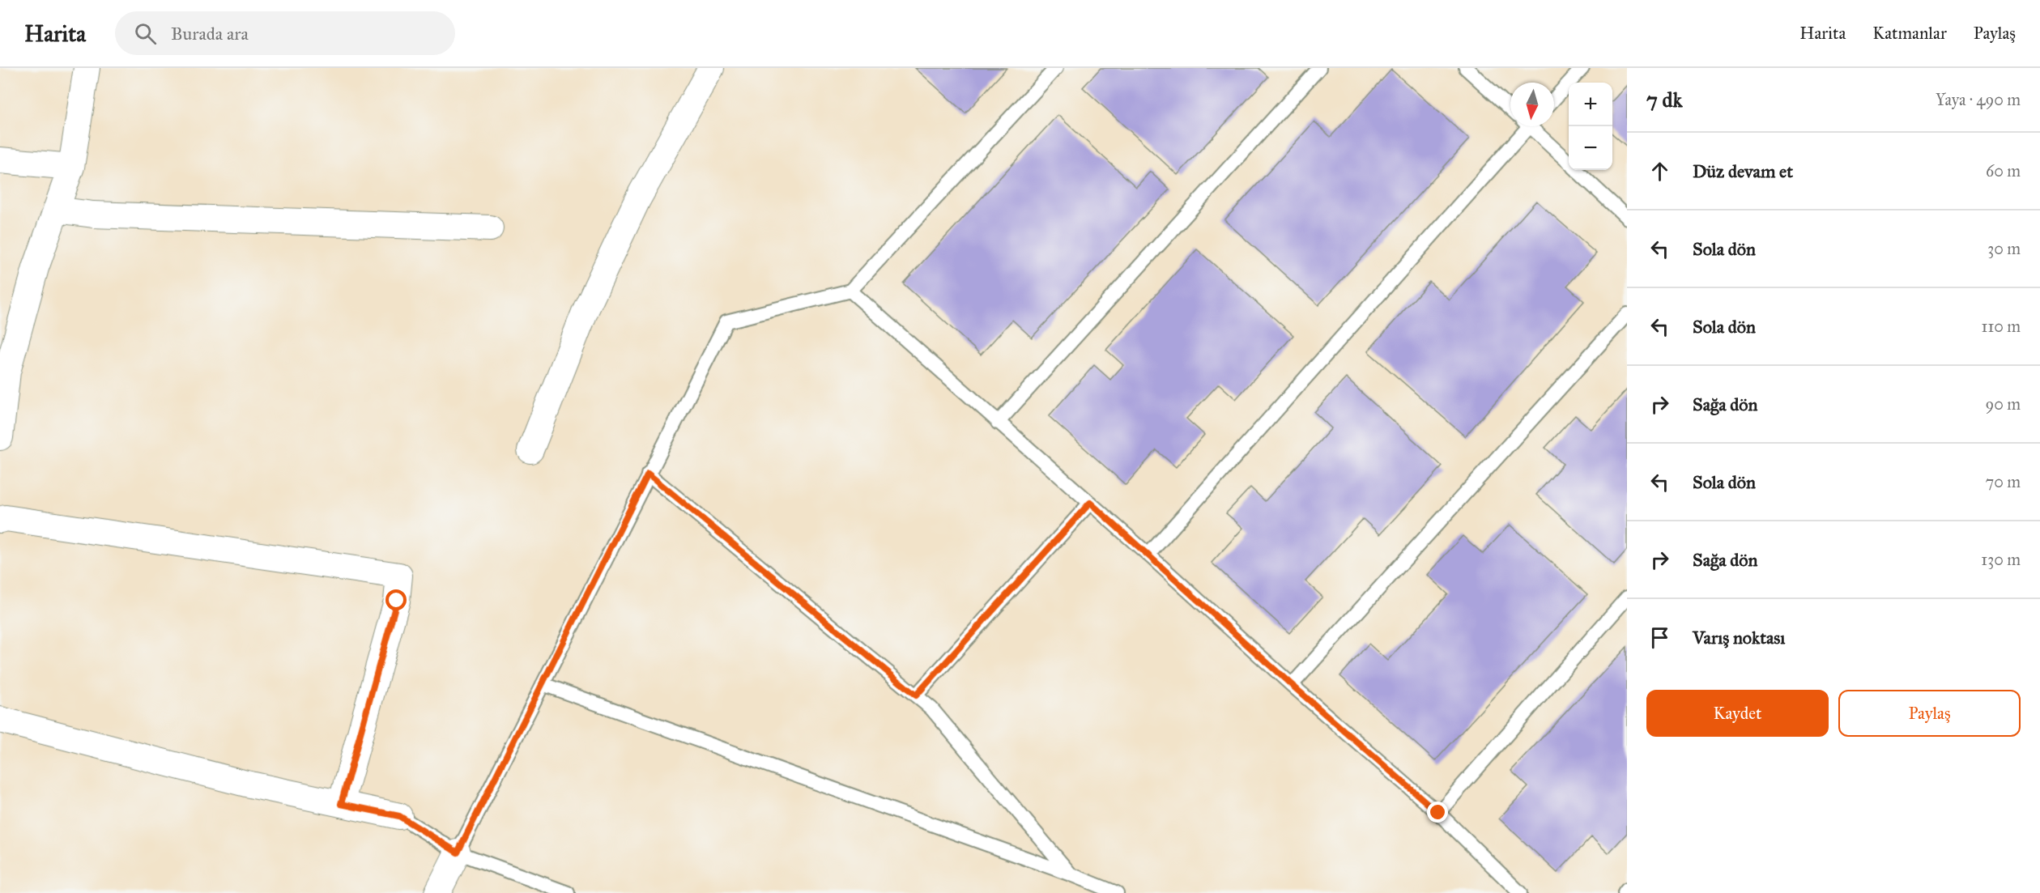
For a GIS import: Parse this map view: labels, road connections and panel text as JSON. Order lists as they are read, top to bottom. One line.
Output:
{"north":"bottom","page":{"header":"Harita","search":"Burada ara","nav":["Harita","Katmanlar","Paylaş"],"heading":["7 dk","Yaya · 490 m"],"map_buttons":["+","−"],"list":[["Düz devam et","60 m"],["Sola dön","30 m"],["Sola dön","110 m"],["Sağa dön","90 m"],["Sola dön","70 m"],["Sağa dön","130 m"],"Varış noktası"],"buttons":["Kaydet","Paylaş"]}}
